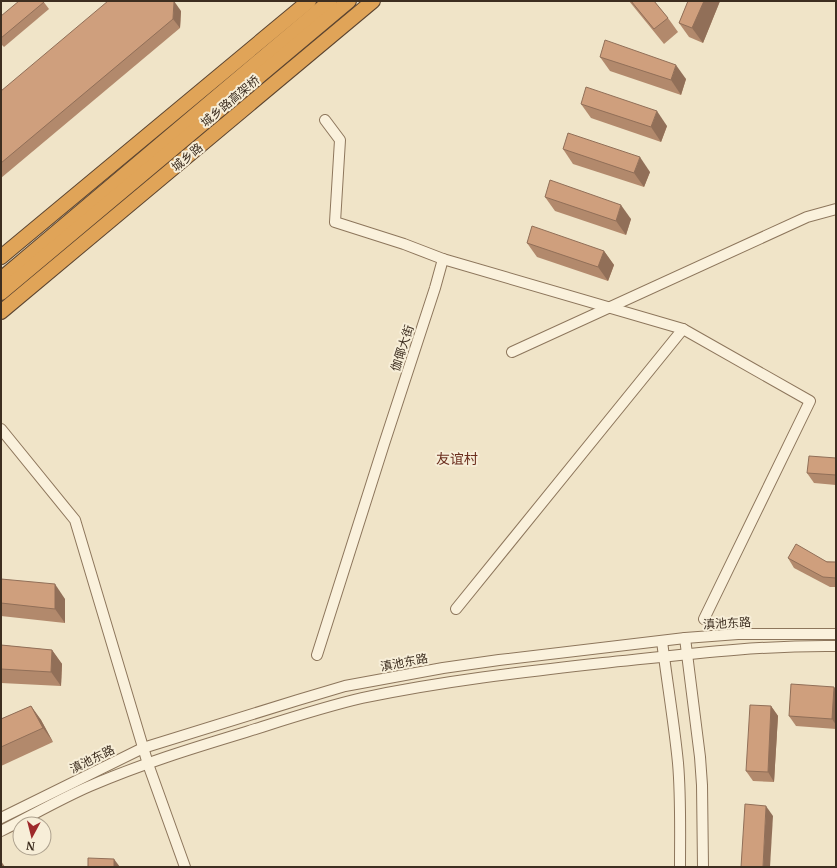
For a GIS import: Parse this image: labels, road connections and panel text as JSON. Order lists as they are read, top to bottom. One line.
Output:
{"streets":{"highway":["城乡路高架桥","城乡路"],"street":["伽倻大街","滇池东路"]},"districts":["友谊村"],"north":"bottom"}
